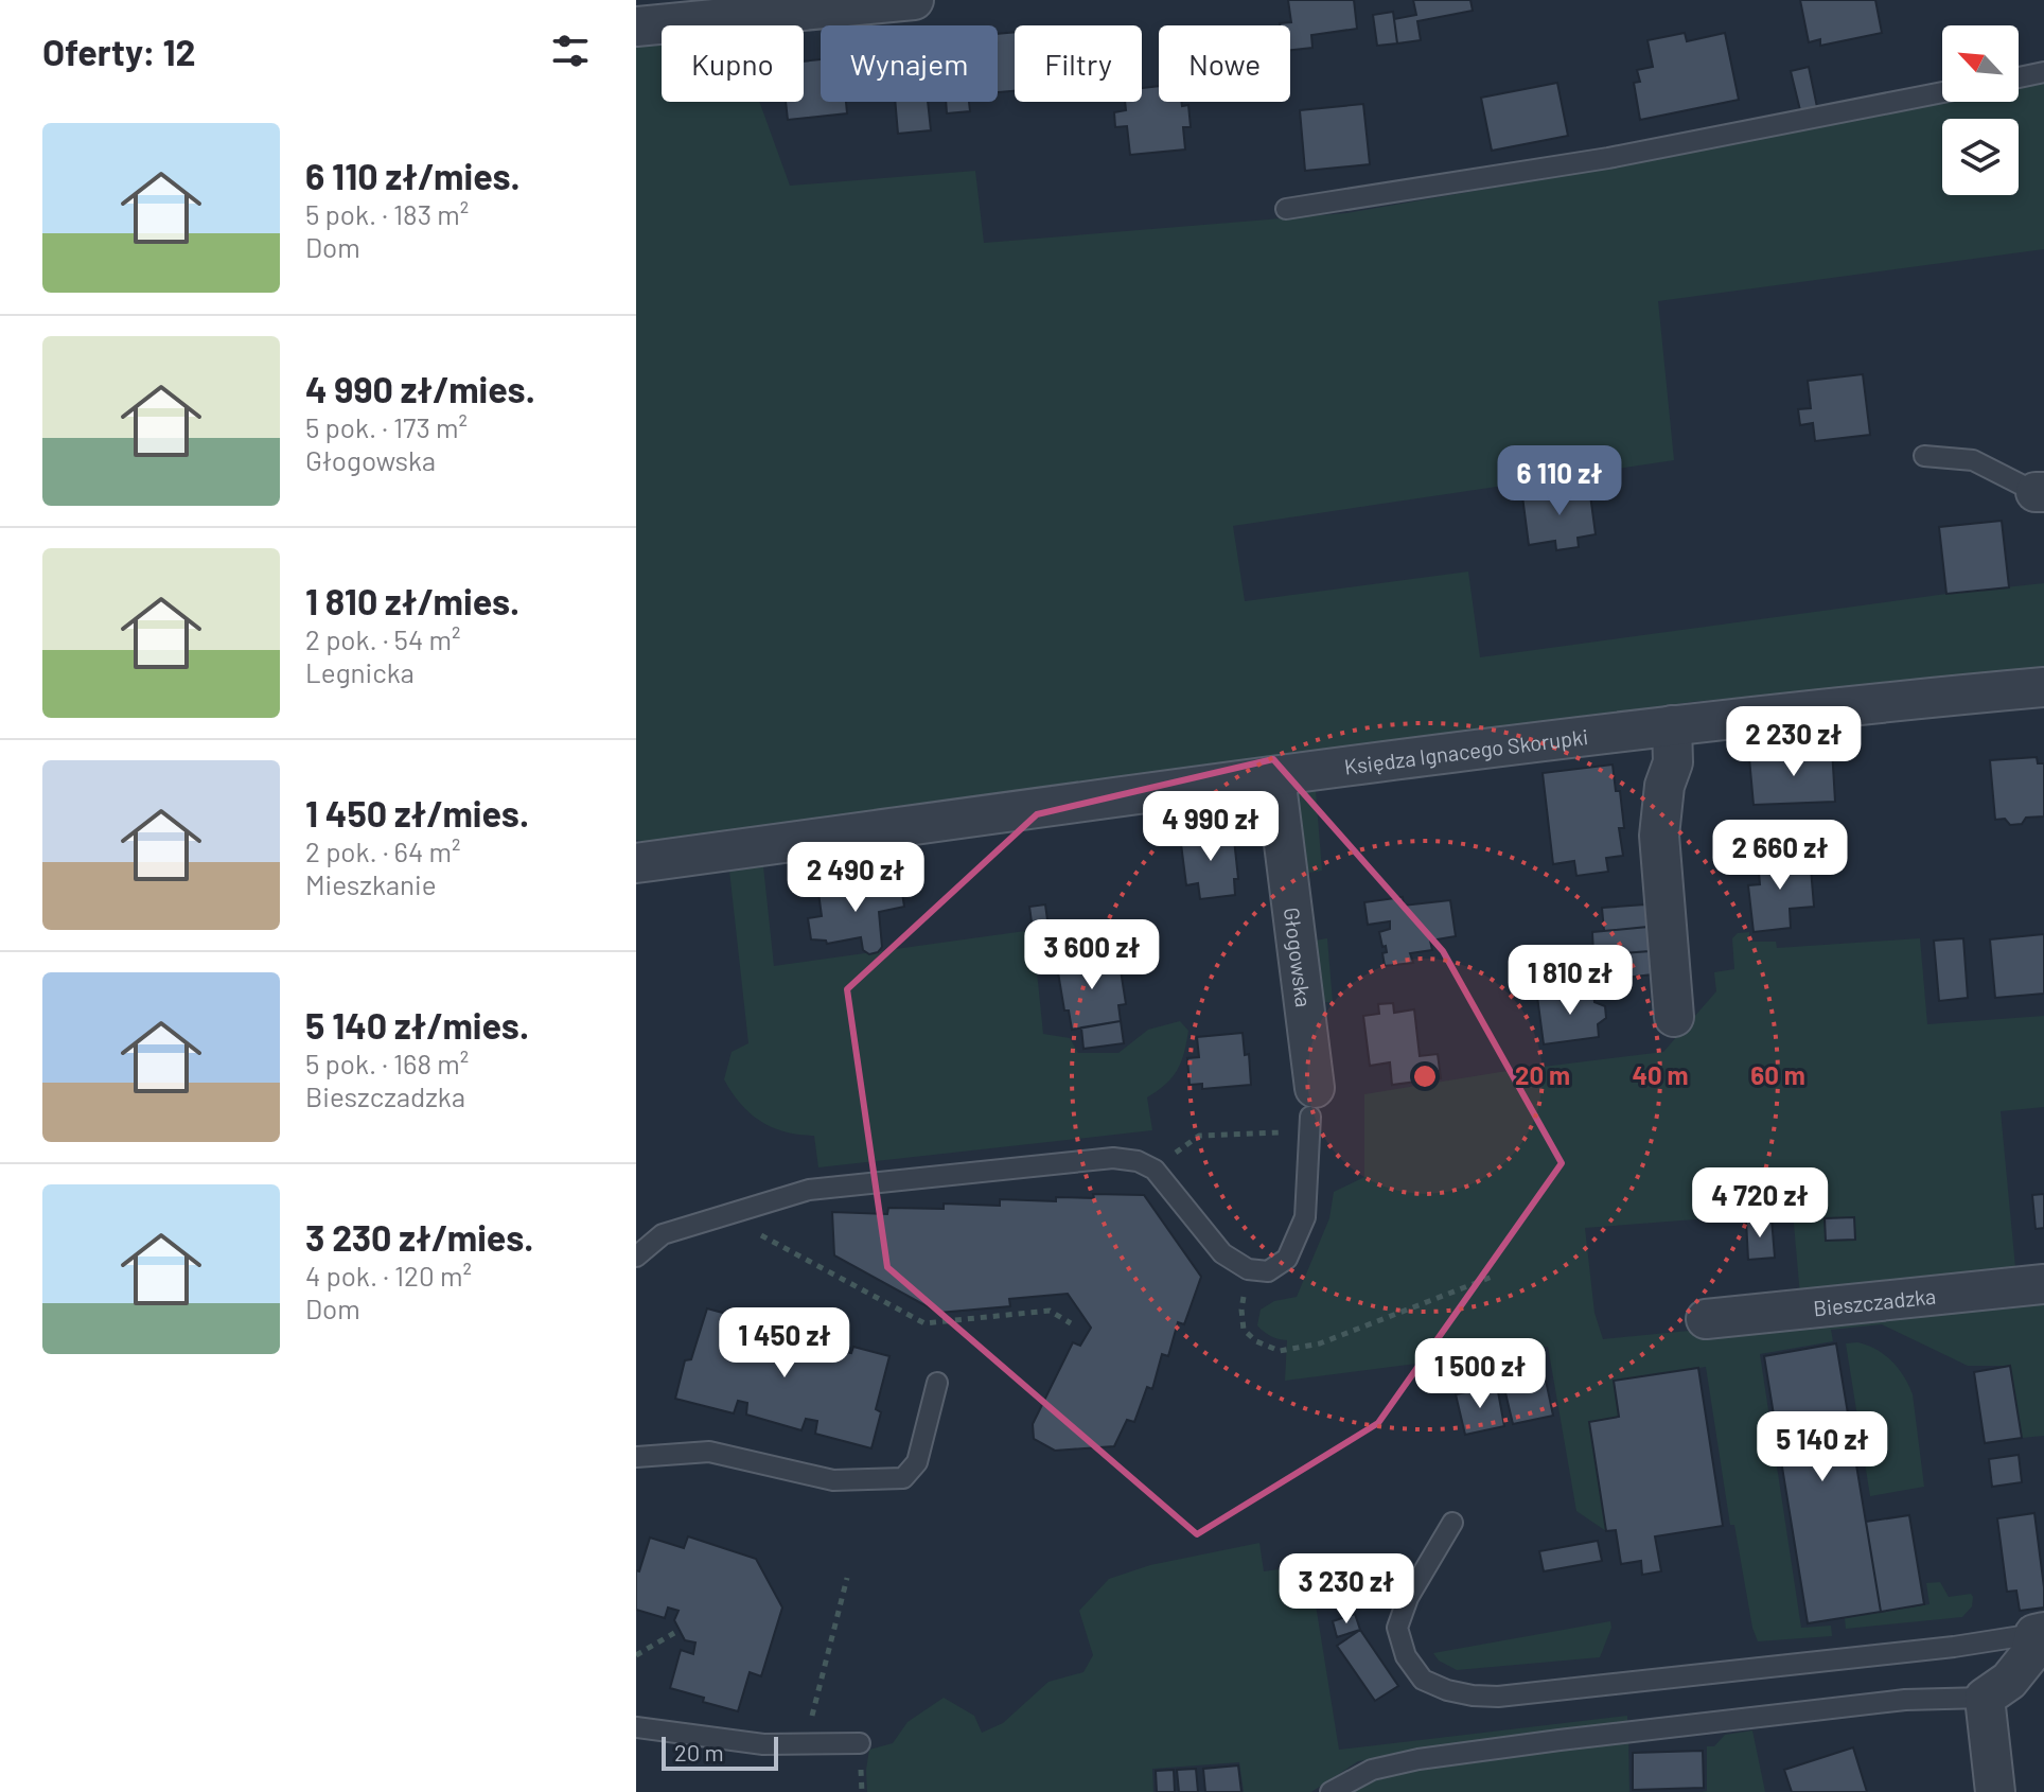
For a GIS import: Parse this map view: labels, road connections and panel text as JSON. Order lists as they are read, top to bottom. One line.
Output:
{"streets":{"street":["Księdza Ignacego Skorupki","Głogowska","Bieszczadzka"]},"crossings":[["Księdza Ignacego Skorupki","Głogowska"]],"scale_bar":"20 m","north":"top left","page":{"heading":"Oferty: 12","chip":["Kupno","Wynajem","Filtry","Nowe"],"list":[{"name":"6 110 zł/mies.","note":"5 pok. · 183 m² · Dom"},{"name":"4 990 zł/mies.","note":"5 pok. · 173 m² · Głogowska"},{"name":"1 810 zł/mies.","note":"2 pok. · 54 m² · Legnicka"},{"name":"1 450 zł/mies.","note":"2 pok. · 64 m² · Mieszkanie"},{"name":"5 140 zł/mies.","note":"5 pok. · 168 m² · Bieszczadzka"},{"name":"3 230 zł/mies.","note":"4 pok. · 120 m² · Dom"}],"price":["6 110 zł","2 230 zł","4 990 zł","2 660 zł","2 490 zł","3 600 zł","1 810 zł","4 720 zł","1 450 zł","1 500 zł","5 140 zł","3 230 zł"],"scale":"20 m"},"rings":["20 m","40 m","60 m"]}
